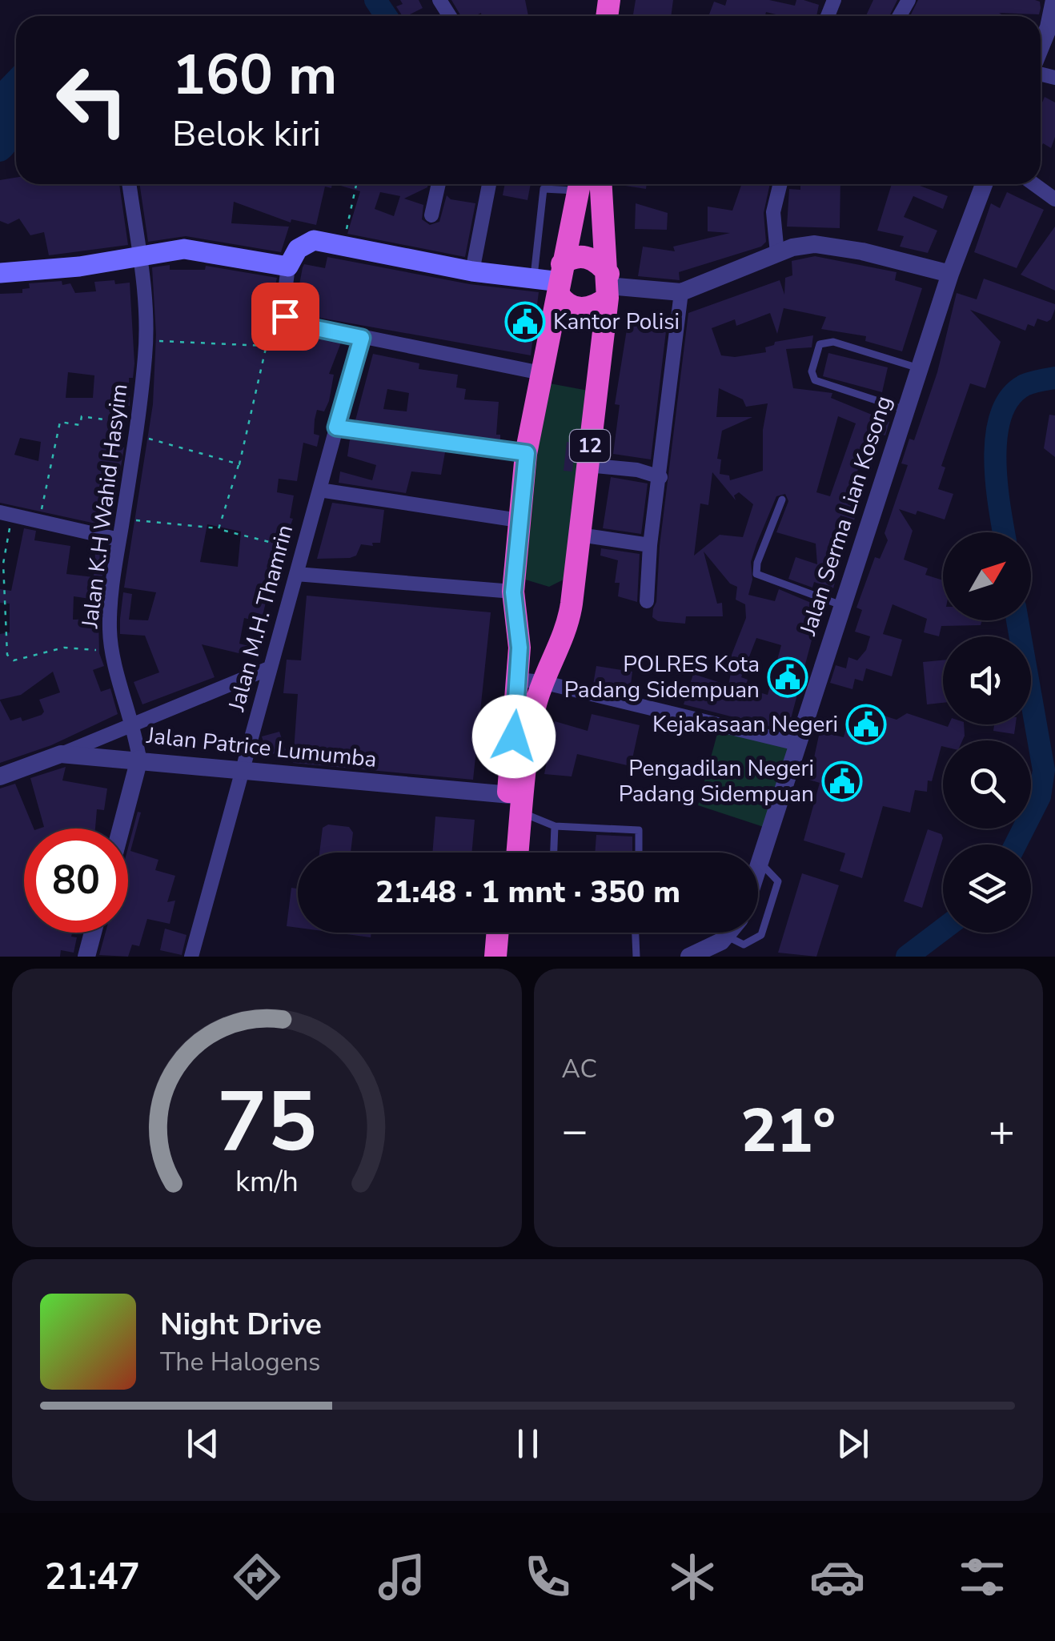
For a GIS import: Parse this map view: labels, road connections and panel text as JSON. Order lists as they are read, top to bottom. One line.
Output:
{"streets":{"highway":["12"],"street":["Jalan K.H Wahid Hasyim","Jalan Serma Lian Kosong","Jalan M.H. Thamrin","Jalan Patrice Lumumba"]},"crossings":[["12","Jalan Patrice Lumumba"],["Jalan K.H Wahid Hasyim","Jalan Patrice Lumumba"],["Jalan M.H. Thamrin","Jalan Patrice Lumumba"]],"places":{"public building":["Kantor Polisi","POLRES Kota Padang Sidempuan","Kejakasaan Negeri","Pengadilan Negeri Padang Sidempuan"]},"north":"top right","page":{"turn":["160 m","Belok kiri"],"limit":"80","trip":"21:48 · 1 mnt · 350 m","tile":"AC","heat":["−","21°","+"],"song":["Night Drive","The Halogens"],"tabs":"21:47","gauge":["75","km/h"]}}
